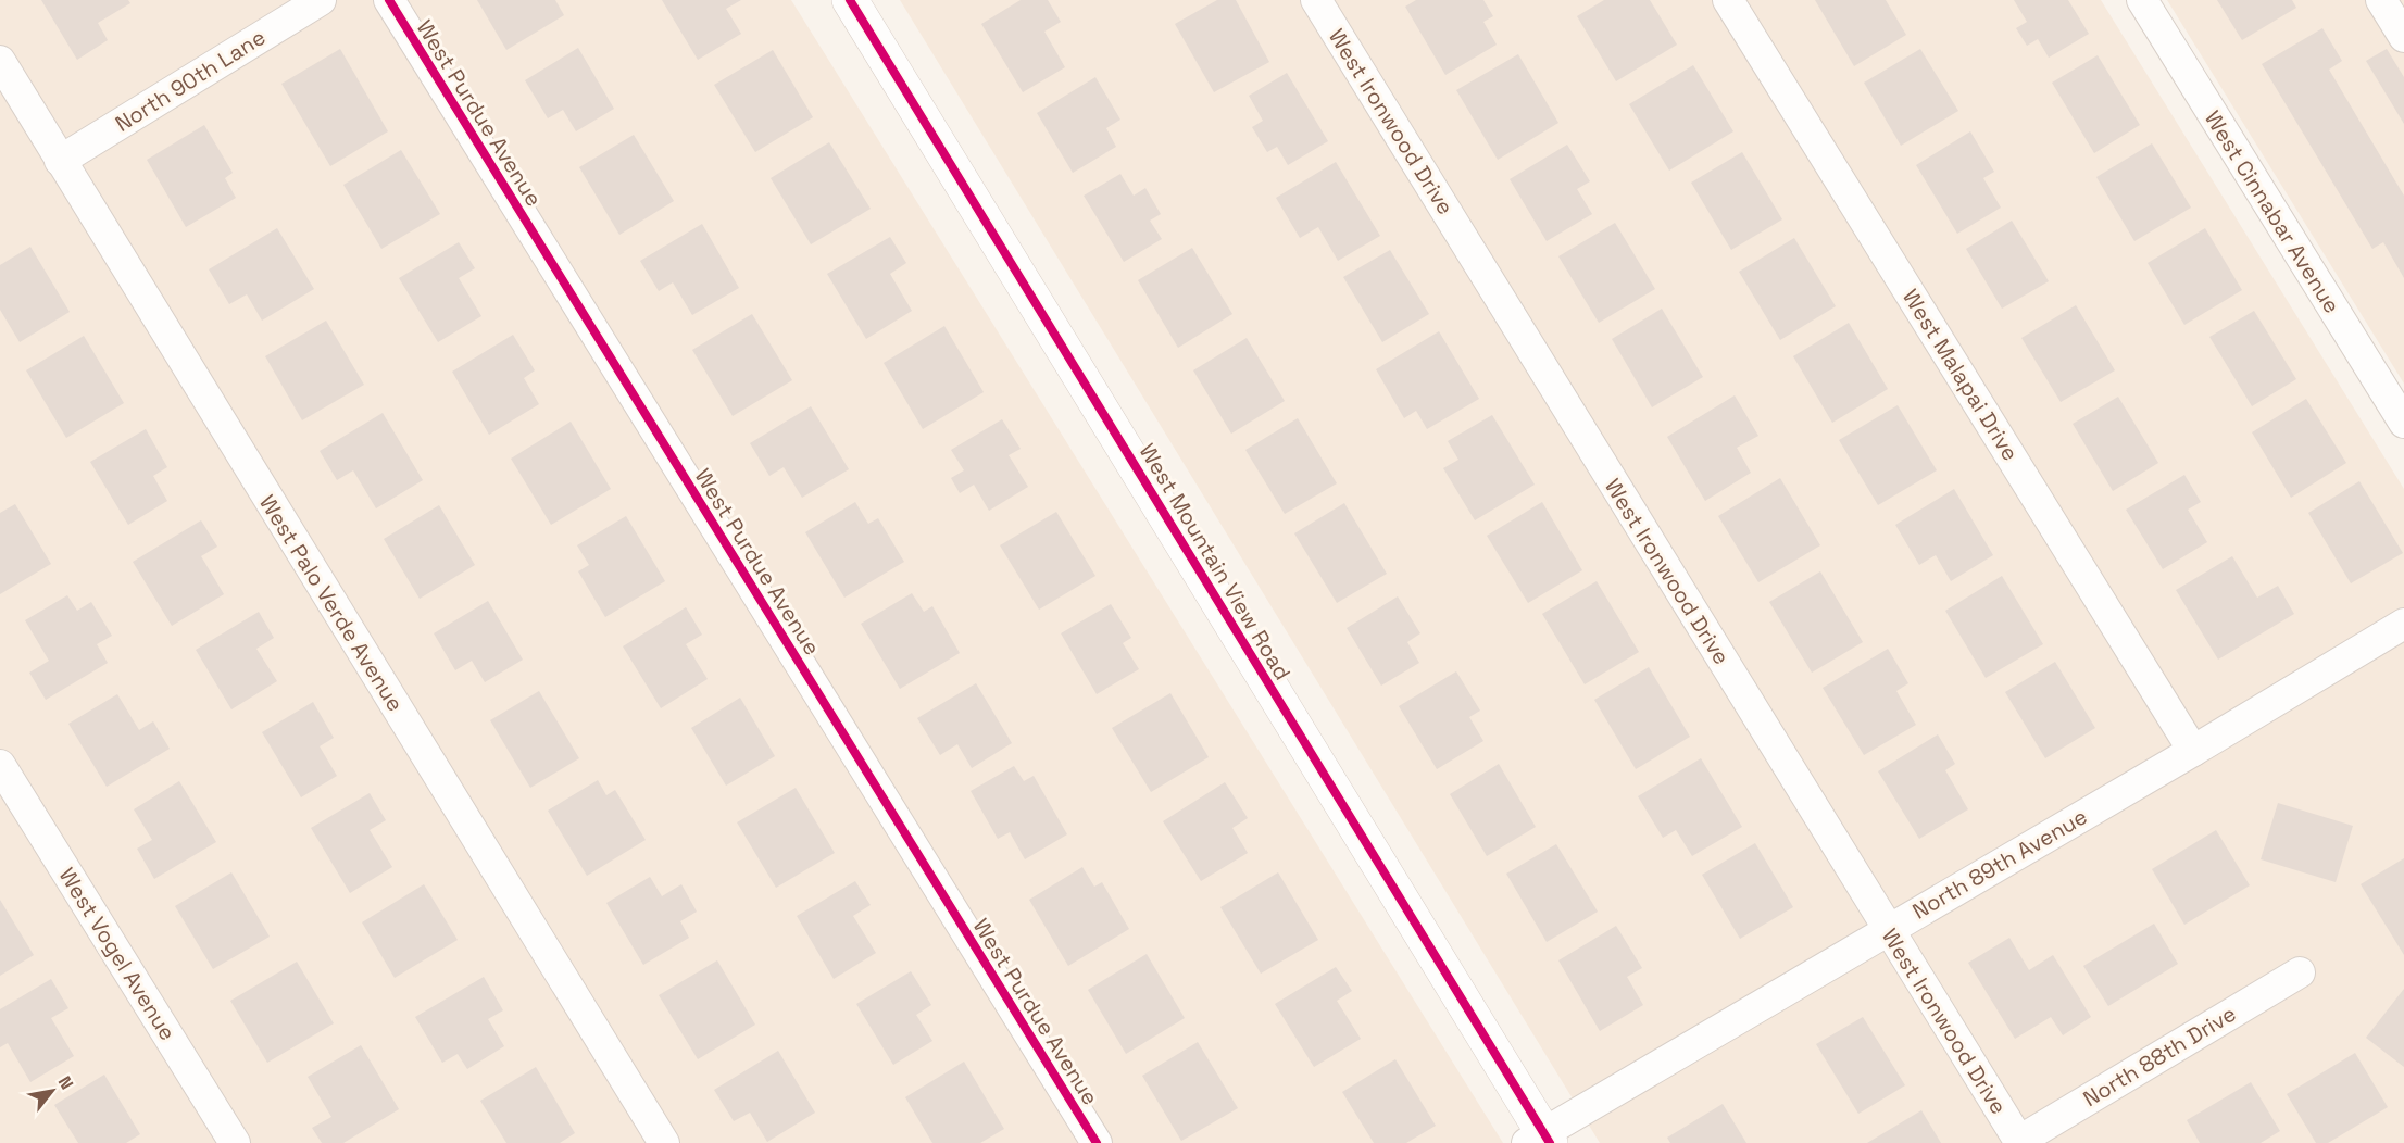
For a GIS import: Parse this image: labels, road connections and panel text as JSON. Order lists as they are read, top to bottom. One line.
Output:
{"streets":{"street":["North 90th Lane","West Purdue Avenue","West Ironwood Drive","West Cinnabar Avenue","West Malapai Drive","West Mountain View Road","West Palo Verde Avenue","North 89th Avenue","West Vogel Avenue","North 88th Drive"]},"crossings":[["North 90th Lane","West Palo Verde Avenue"],["West Ironwood Drive","North 89th Avenue"],["West Ironwood Drive","North 88th Drive"],["West Malapai Drive","North 89th Avenue"],["West Mountain View Road","North 89th Avenue"]],"north":"top right"}
